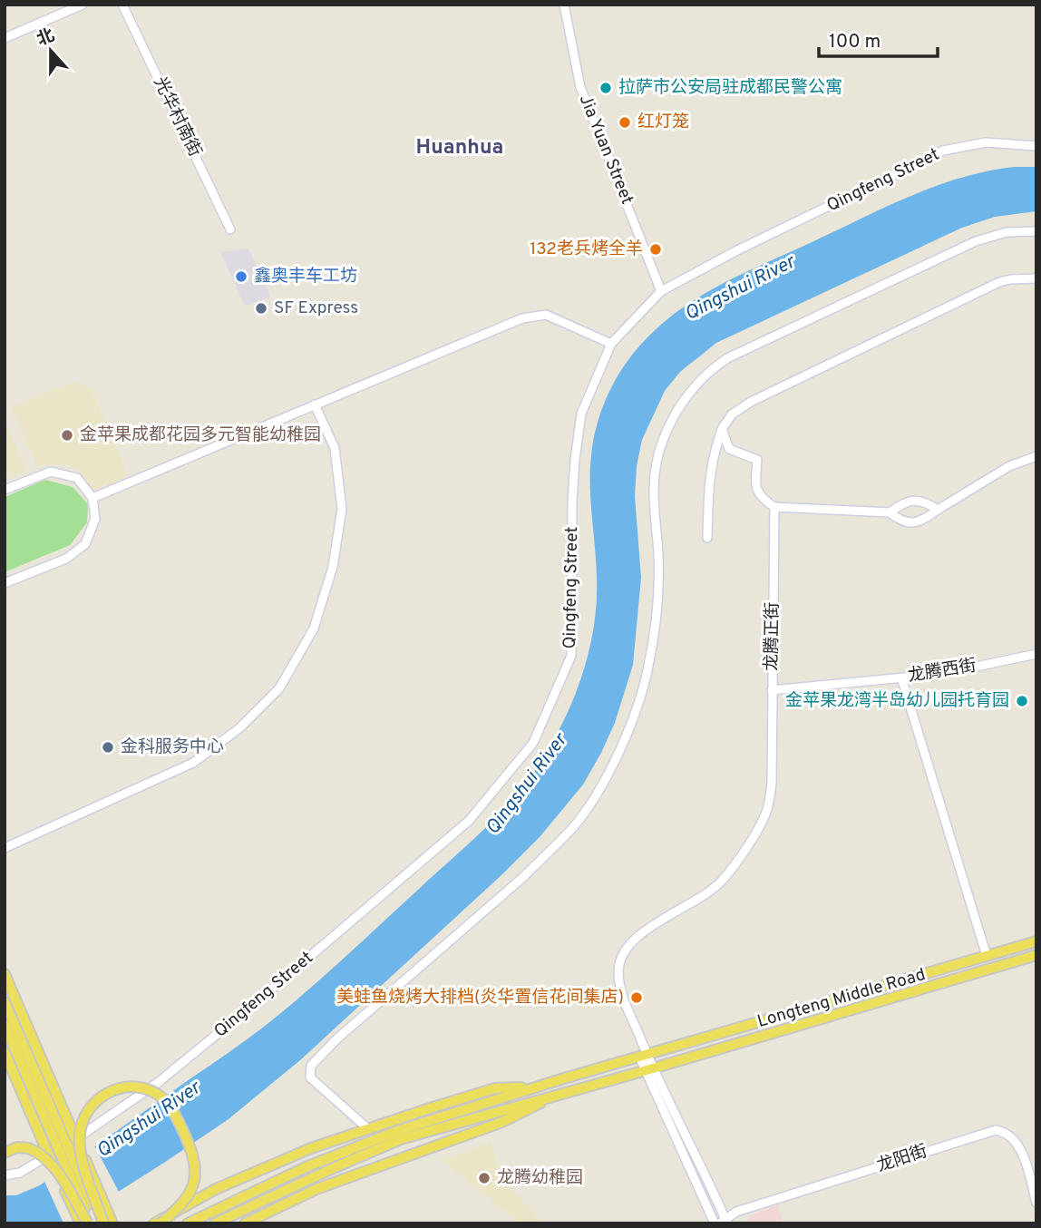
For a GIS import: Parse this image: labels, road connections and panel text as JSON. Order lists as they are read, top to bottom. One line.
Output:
{"streets":{"main road":["Longteng Middle Road"],"street":["光华村南街","Jia Yuan Street","Qingfeng Street","龙腾正街","龙腾西街","龙阳街"]},"crossings":[["Jia Yuan Street","Qingfeng Street"],["龙腾正街","龙腾西街"],["龙腾正街","Longteng Middle Road"]],"districts":["Huanhua"],"water":["Qingshui River"],"places":["拉萨市公安局驻成都民警公寓","红灯笼","132老兵烤全羊","鑫奥丰车工坊","SF Express","金苹果成都花园多元智能幼稚园","金苹果龙湾半岛幼儿园·托育园","金科服务中心","美蛙鱼烧烤大排档(炎华置信花间集店)","龙腾幼稚园"],"scale_bar":"100 m","north":"top"}
